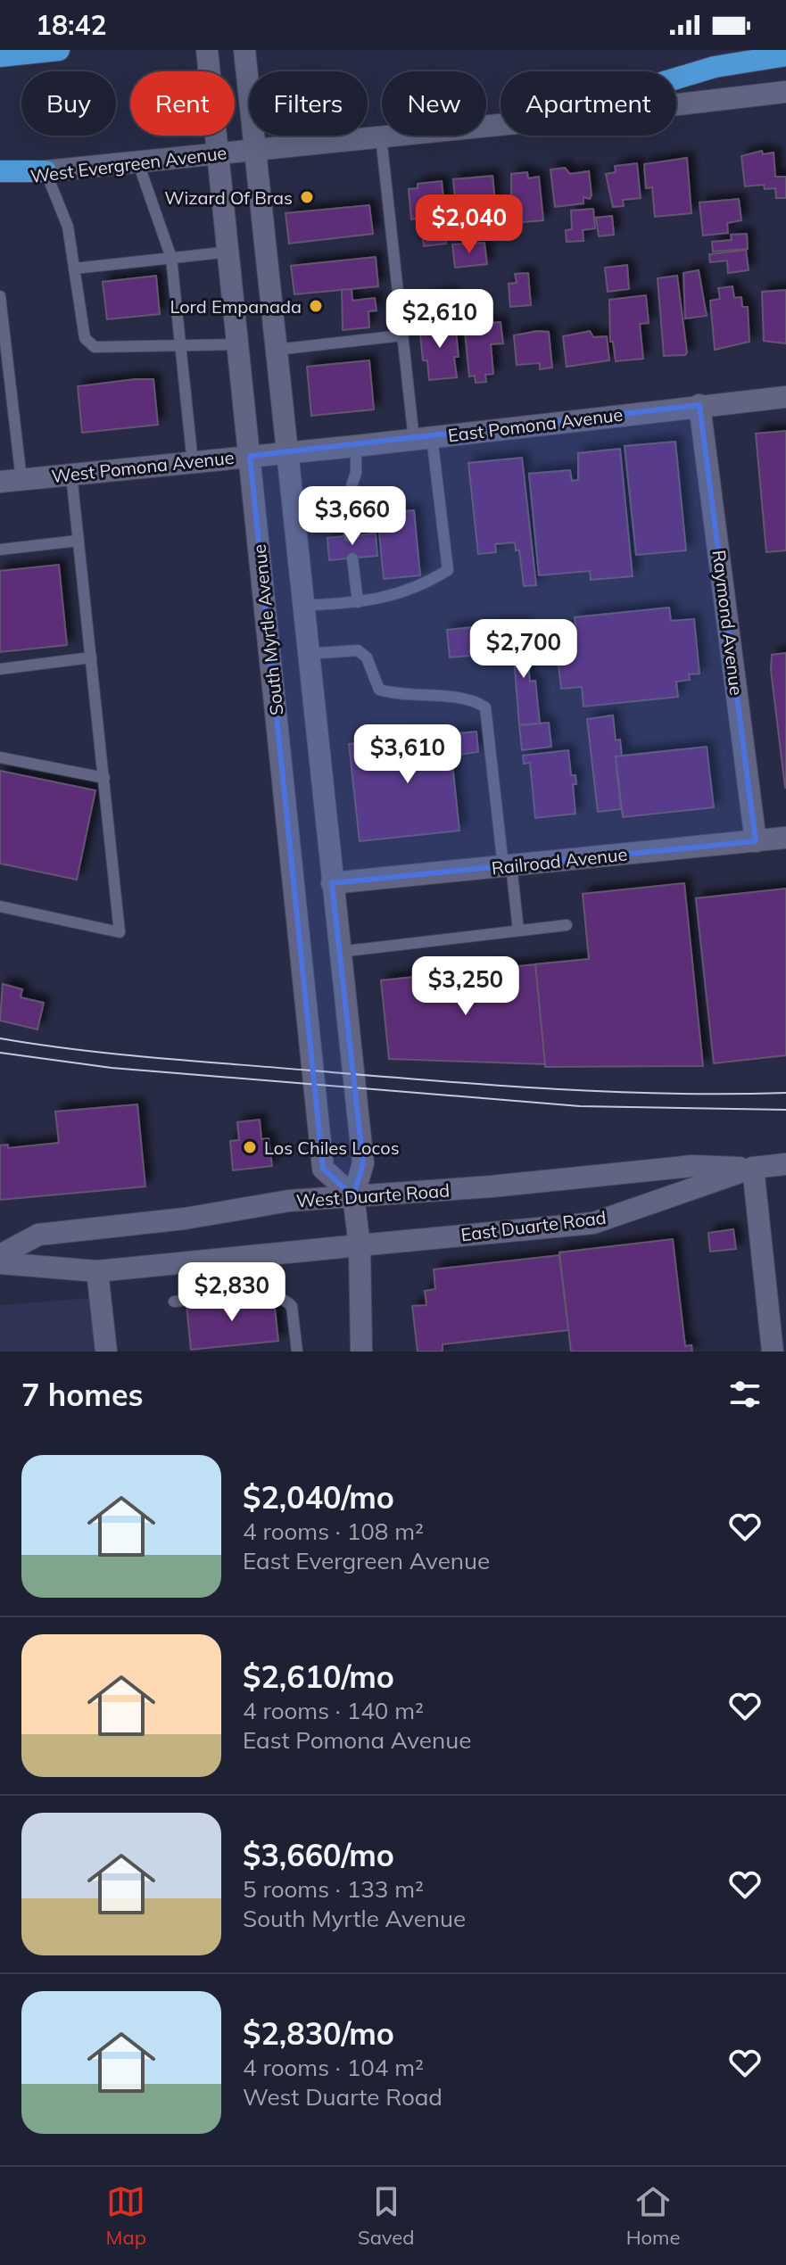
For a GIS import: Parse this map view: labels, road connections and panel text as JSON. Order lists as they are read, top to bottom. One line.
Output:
{"streets":{"main road":["West Evergreen Avenue","East Pomona Avenue","West Pomona Avenue","Raymond Avenue","South Myrtle Avenue","Railroad Avenue","West Duarte Road","East Duarte Road"]},"crossings":[["West Evergreen Avenue","South Myrtle Avenue"],["East Pomona Avenue","West Pomona Avenue"],["East Pomona Avenue","Raymond Avenue"],["East Pomona Avenue","South Myrtle Avenue"],["West Pomona Avenue","South Myrtle Avenue"],["Raymond Avenue","Railroad Avenue"],["South Myrtle Avenue","Railroad Avenue"],["South Myrtle Avenue","West Duarte Road"],["South Myrtle Avenue","East Duarte Road"],["West Duarte Road","East Duarte Road"]],"places":["Wizard Of Bras","Lord Empanada","Los Chiles Locos"],"page":{"status":"18:42","chip":["Buy","Rent","Filters","New","Apartment"],"price":["$2,040","$2,610","$3,660","$2,700","$3,610","$3,250","$2,830"],"heading":"7 homes","list":[{"name":"$2,040/mo","note":"4 rooms · 108 m² · East Evergreen Avenue"},{"name":"$2,610/mo","note":"4 rooms · 140 m² · East Pomona Avenue"},{"name":"$3,660/mo","note":"5 rooms · 133 m² · South Myrtle Avenue"},{"name":"$2,830/mo","note":"4 rooms · 104 m² · West Duarte Road"}],"tabs":["Map","Saved","Home"]}}
